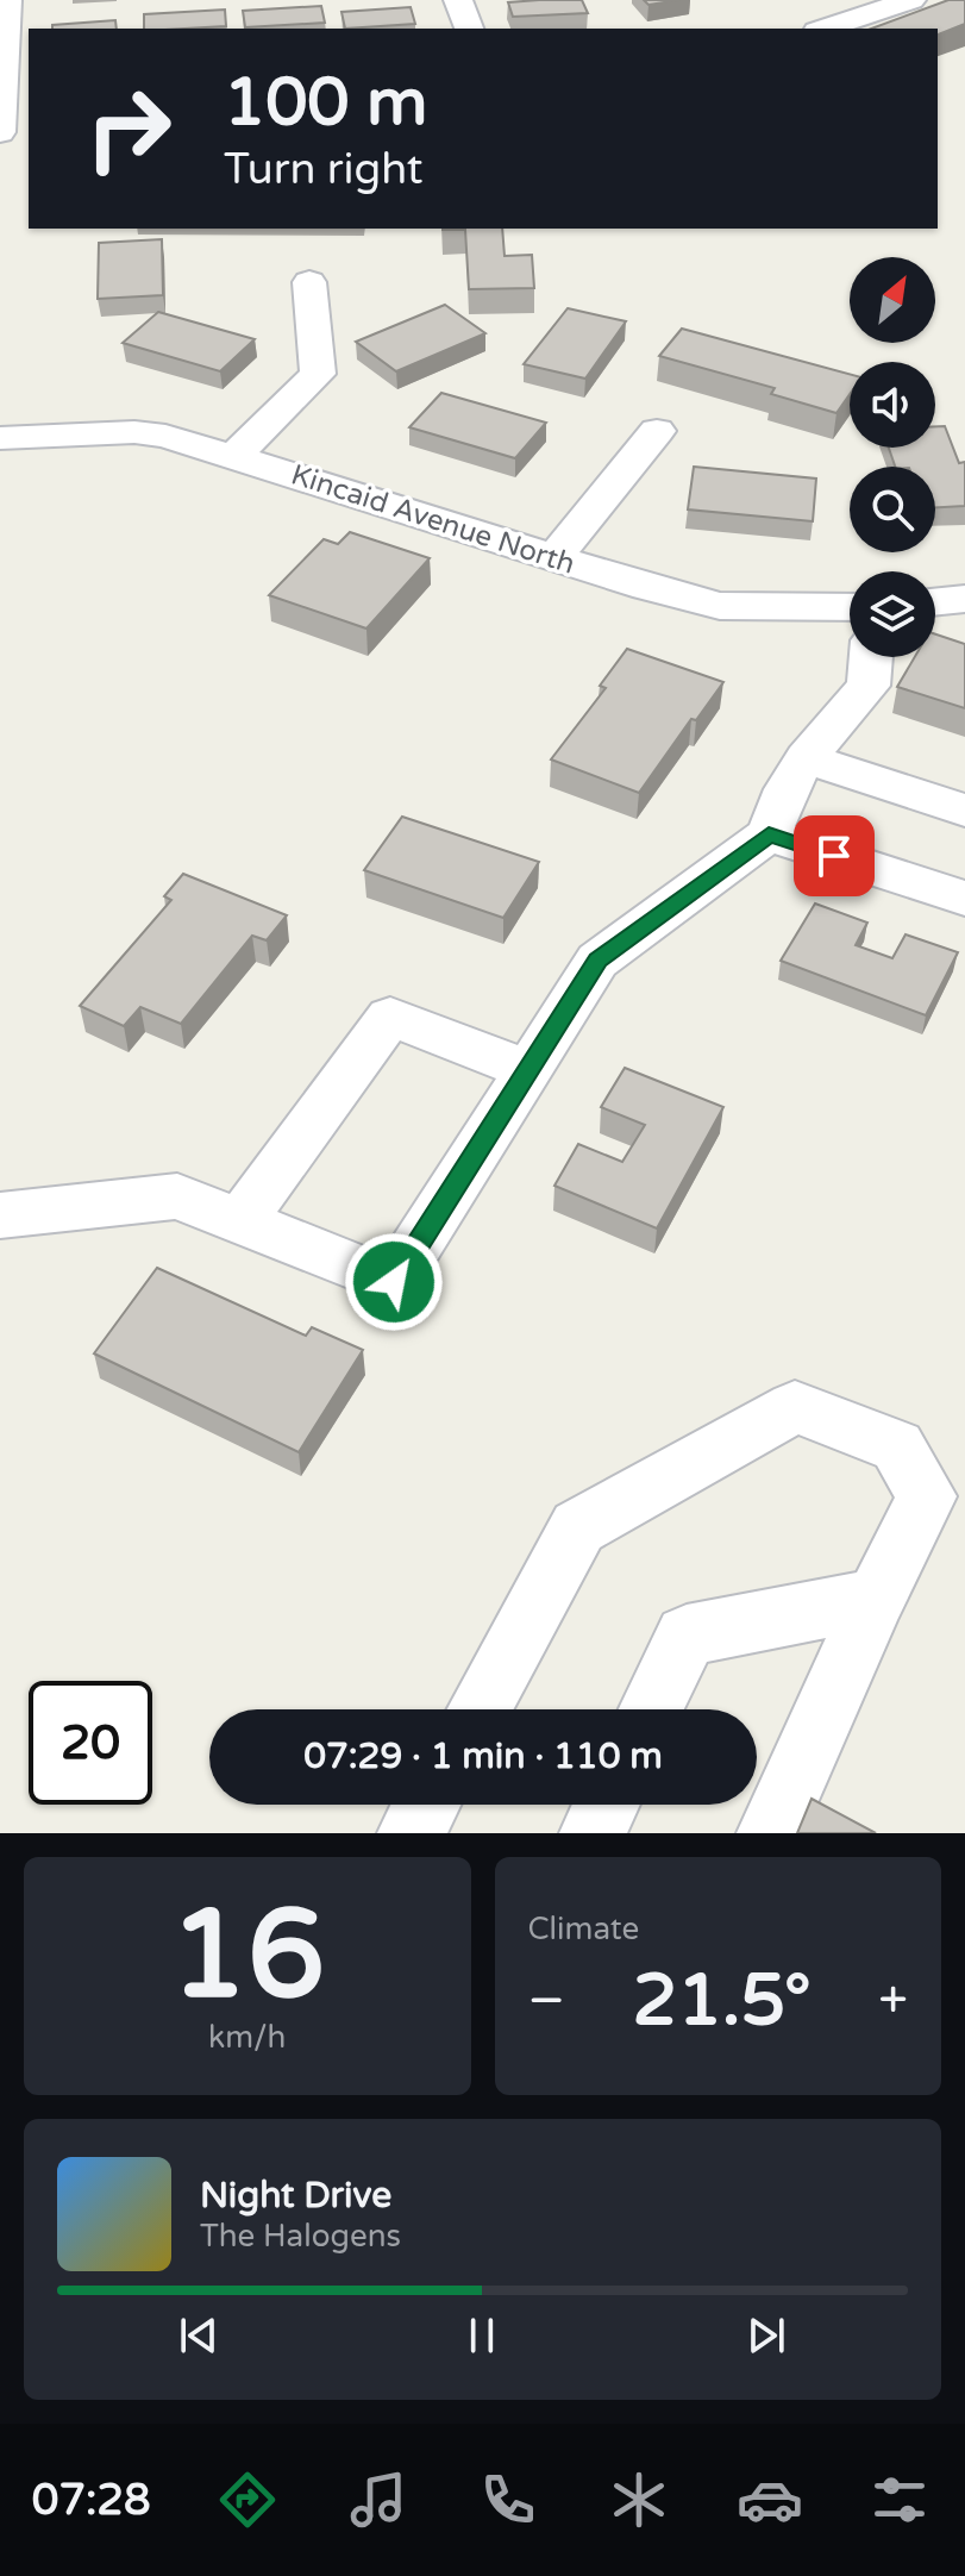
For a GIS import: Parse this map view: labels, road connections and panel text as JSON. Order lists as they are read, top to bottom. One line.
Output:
{"streets":{"street":["Kincaid Avenue North"]},"north":"top right","page":{"turn":["100 m","Turn right"],"limit":"20","trip":"07:29 · 1 min · 110 m","tile":[["16","km/h"],"Climate"],"heat":["−","21.5°","+"],"song":["Night Drive","The Halogens"],"tabs":"07:28"}}
